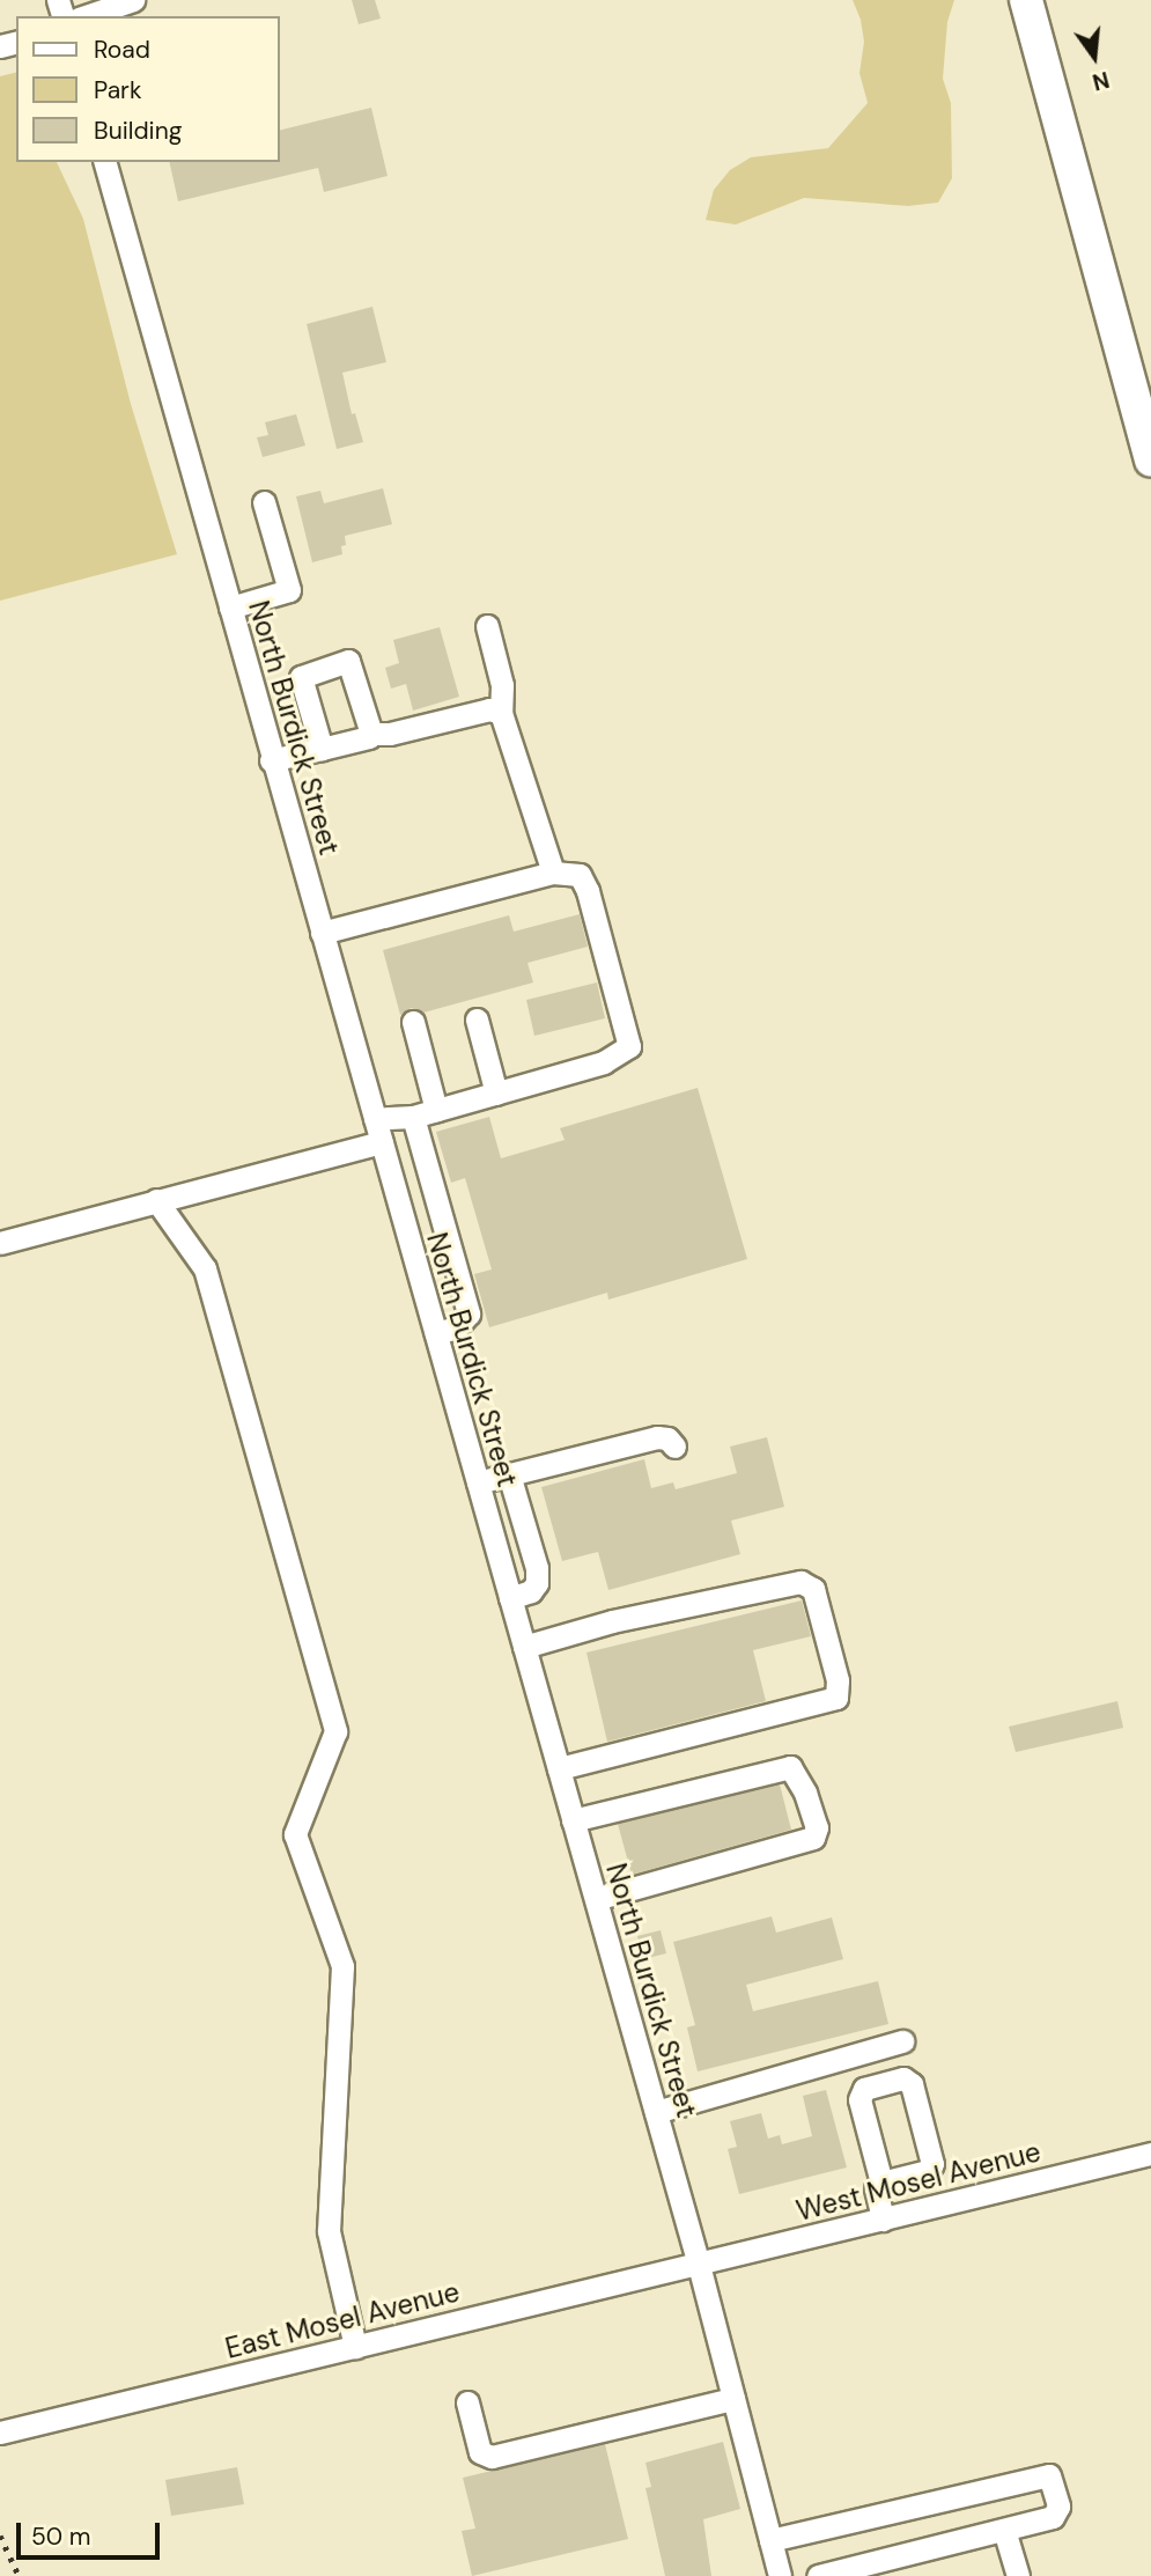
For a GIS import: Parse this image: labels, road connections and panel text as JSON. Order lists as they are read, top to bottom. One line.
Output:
{"streets":{"street":["North Burdick Street","West Mosel Avenue","East Mosel Avenue"]},"crossings":[["North Burdick Street","West Mosel Avenue"],["North Burdick Street","East Mosel Avenue"],["West Mosel Avenue","East Mosel Avenue"]],"legend":["Road","Park","Building"],"scale_bar":"50 m","north":"bottom"}
